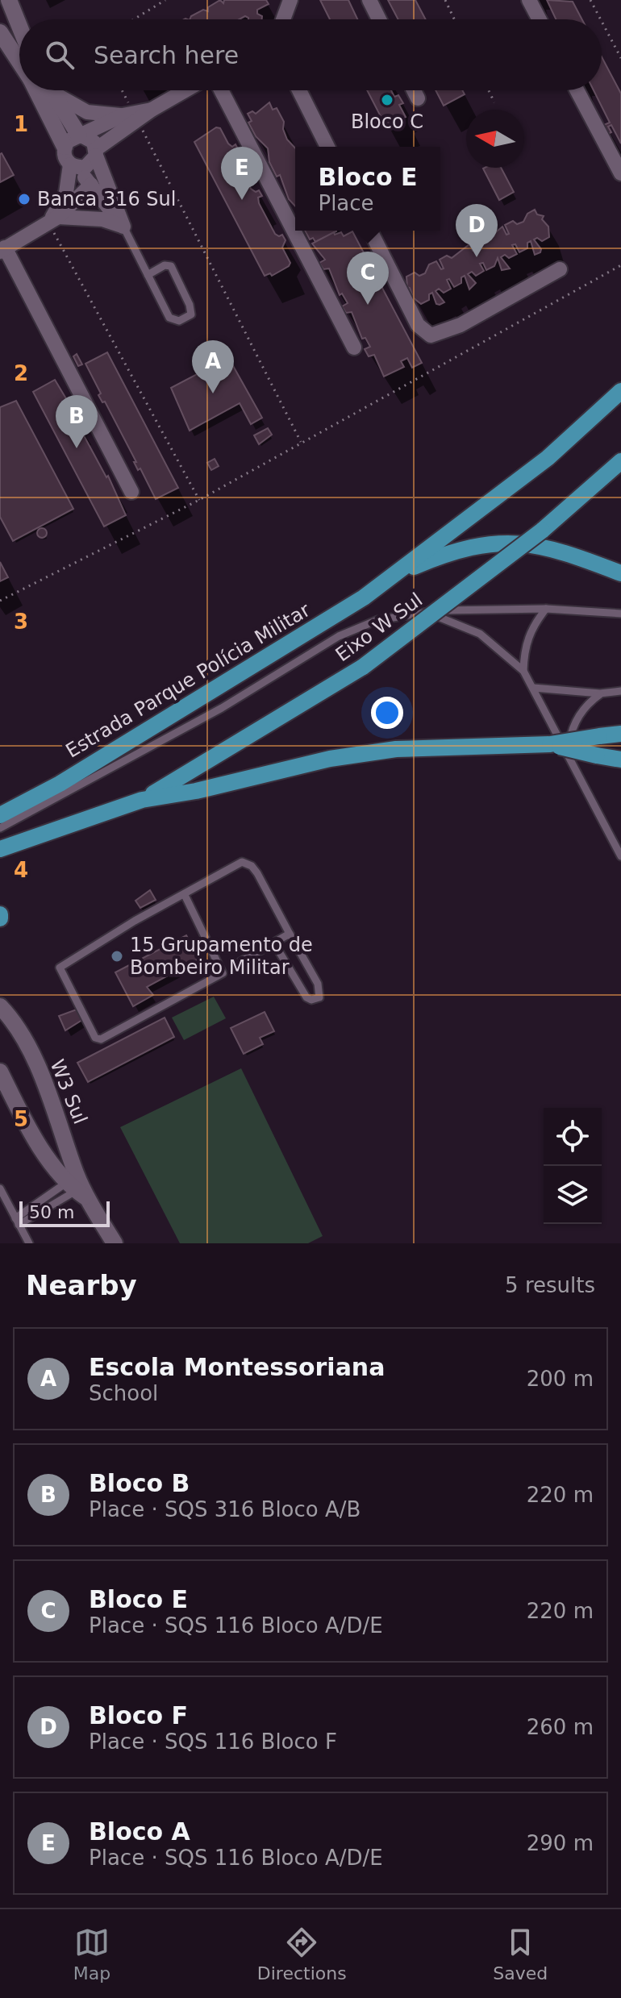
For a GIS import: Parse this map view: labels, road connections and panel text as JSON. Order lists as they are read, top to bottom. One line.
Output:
{"streets":{"main road":["Eixo W Sul","Estrada Parque Polícia Militar"],"street":["W3 Sul"]},"places":["Bloco C","Banca 316 Sul","15 Grupamento de Bombeiro Militar"],"scale_bar":"50 m","north":"left","page":{"search":"Search here","popup":["Bloco E","Place"],"pins":["E","D","C","A","B"],"scale":"50 m","heading":["Nearby","5 results"],"list":[{"mark":"A","name":"Escola Montessoriana","note":"School","value":"200 m"},{"mark":"B","name":"Bloco B","note":"Place · SQS 316 Bloco A/B","value":"220 m"},{"mark":"C","name":"Bloco E","note":"Place · SQS 116 Bloco A/D/E","value":"220 m"},{"mark":"D","name":"Bloco F","note":"Place · SQS 116 Bloco F","value":"260 m"},{"mark":"E","name":"Bloco A","note":"Place · SQS 116 Bloco A/D/E","value":"290 m"}],"nav":["Map","Directions","Saved"]},"grid":{"rows":["1","2","3","4","5"]}}
